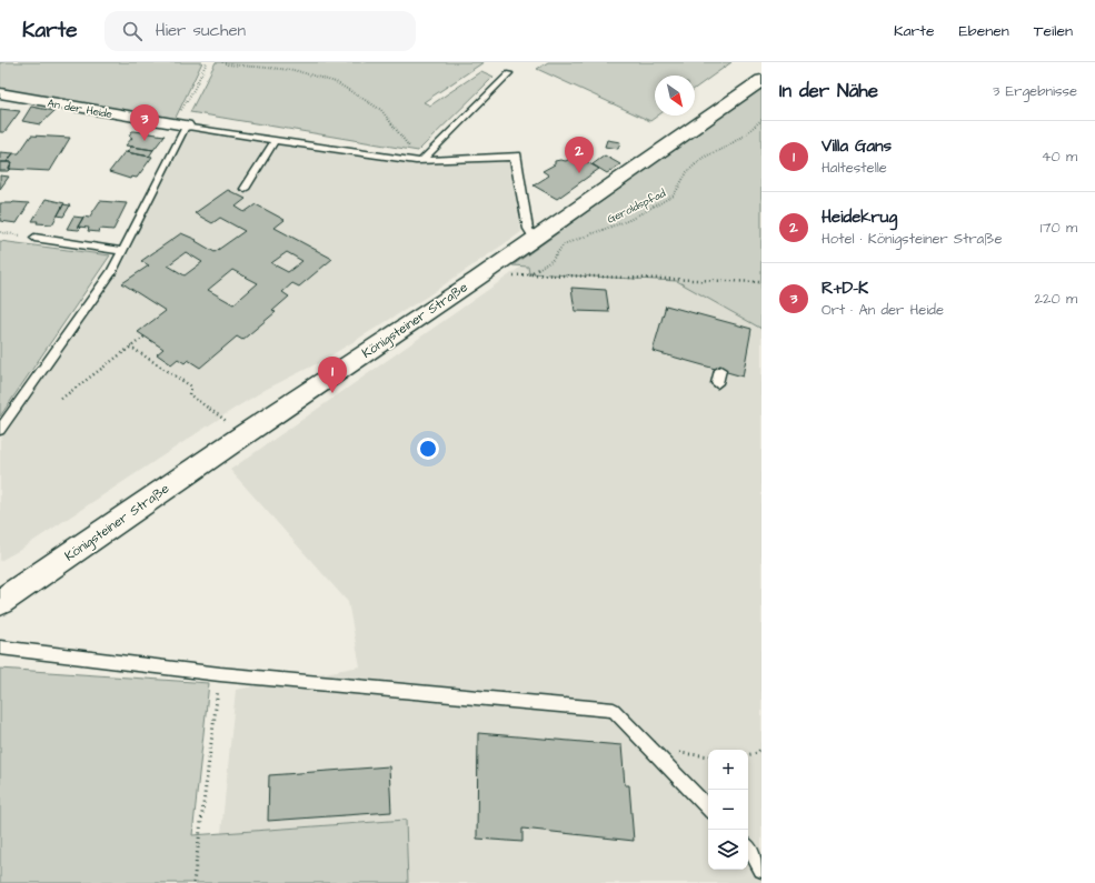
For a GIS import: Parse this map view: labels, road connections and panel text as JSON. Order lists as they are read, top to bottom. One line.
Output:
{"streets":{"main road":["Königsteiner Straße"],"street":["An der Heide"],"path":["Geroldspfad"]},"north":"bottom right","page":{"header":"Karte","search":"Hier suchen","nav":["Karte","Ebenen","Teilen"],"heading":["In der Nähe","3 Ergebnisse"],"pins":["3","2","1"],"list":[{"mark":"1","name":"Villa Gans","note":"Haltestelle","value":"40 m"},{"mark":"2","name":"Heidekrug","note":"Hotel · Königsteiner Straße","value":"170 m"},{"mark":"3","name":"R+D-K","note":"Ort · An der Heide","value":"220 m"}],"map_buttons":["+","−"]}}
